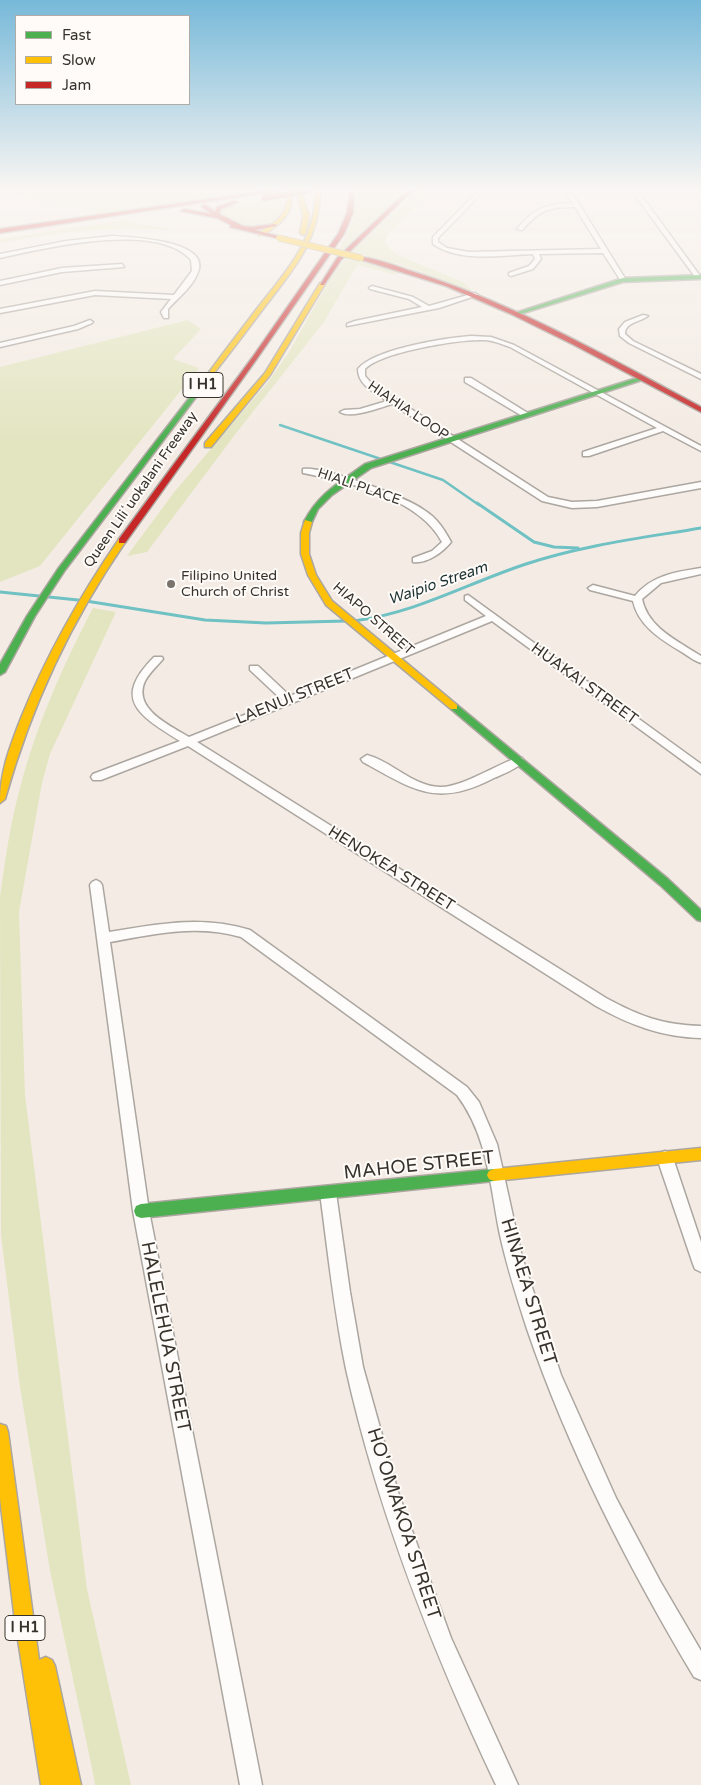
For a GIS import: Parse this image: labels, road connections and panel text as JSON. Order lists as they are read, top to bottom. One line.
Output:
{"streets":{"main road":["I H1","Queen Liliʻuokalani Freeway","HIAPO STREET","MAHOE STREET"],"street":["HIAHIA LOOP","HIALI PLACE","HUAKAI STREET","LAENUI STREET","HENOKEA STREET","HINAEA STREET","HALELEHUA STREET","HO'OMAKOA STREET"]},"crossings":[["HIAHIA LOOP","HIAPO STREET"],["HIALI PLACE","HIAPO STREET"],["HIAPO STREET","LAENUI STREET"],["HUAKAI STREET","LAENUI STREET"],["LAENUI STREET","HENOKEA STREET"],["MAHOE STREET","HINAEA STREET"],["MAHOE STREET","HALELEHUA STREET"],["MAHOE STREET","HO'OMAKOA STREET"],["HINAEA STREET","HALELEHUA STREET"]],"water":["Waipio Stream"],"places":["Filipino United Church of Christ"],"legend":["Fast","Slow","Jam"]}
